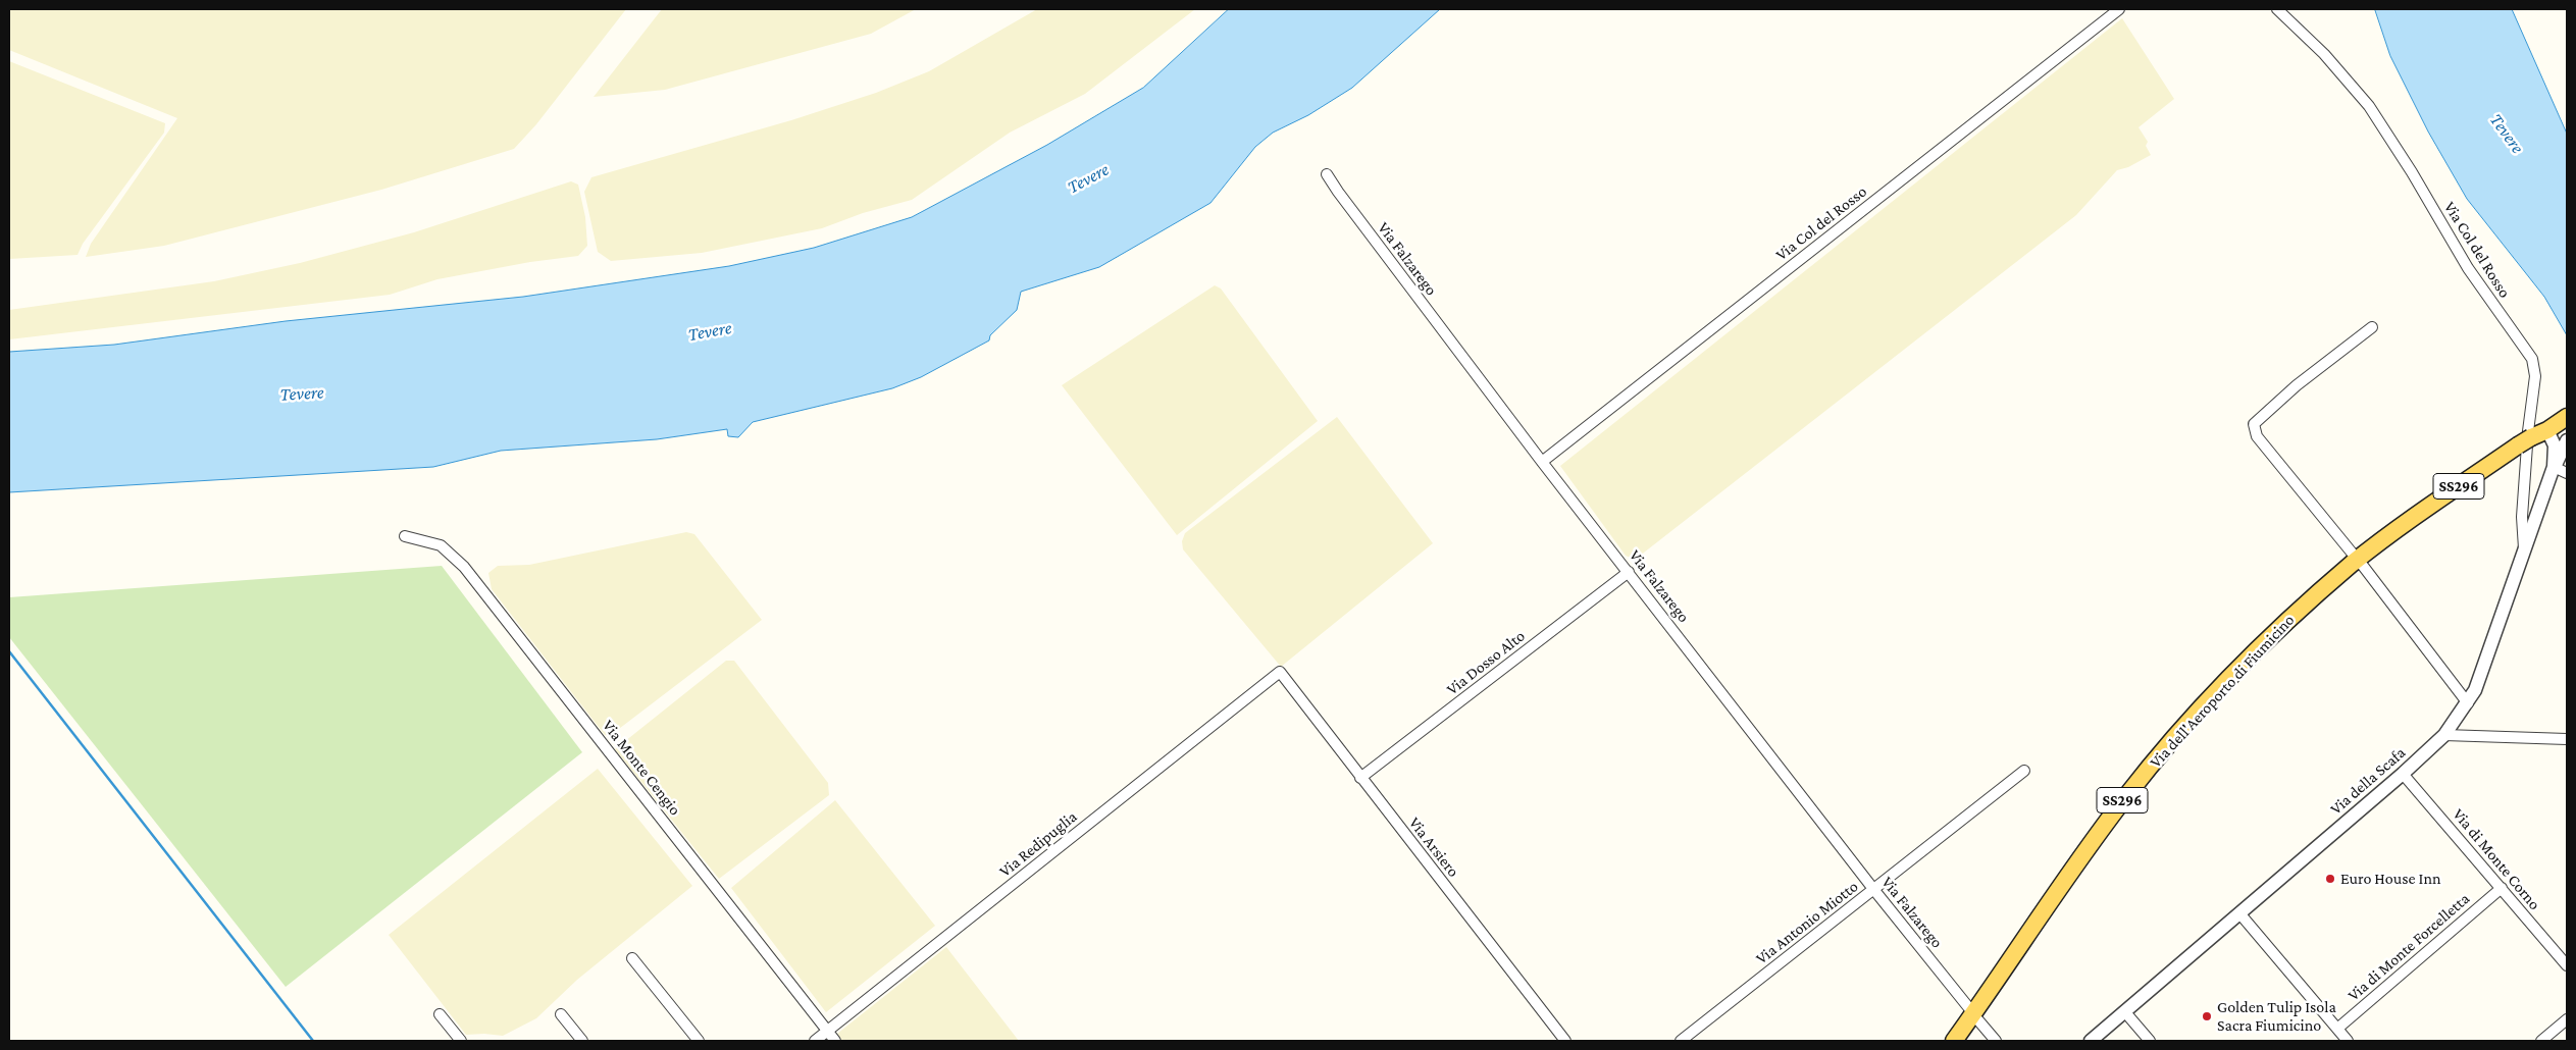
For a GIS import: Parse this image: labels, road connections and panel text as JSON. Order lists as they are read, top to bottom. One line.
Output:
{"streets":{"main road":["SS296","Via dell'Aeroporto di Fiumicino"],"street":["Via Col del Rosso","Via Falzarego","Via Dosso Alto","Via Monte Cengio","Via della Scafa","Via Redipuglia","Via Arsiero","Via di Monte Corno","Via Antonio Miotto","Via di Monte Forcelletta"]},"crossings":[["Via Col del Rosso","Via Falzarego"],["Via Col del Rosso","Via della Scafa"],["Via Falzarego","Via Dosso Alto"],["Via Falzarego","Via dell'Aeroporto di Fiumicino"],["Via Falzarego","Via Antonio Miotto"],["Via Dosso Alto","Via Arsiero"],["Via dell'Aeroporto di Fiumicino","Via della Scafa"],["Via Monte Cengio","Via Redipuglia"],["Via della Scafa","Via di Monte Corno"],["Via Redipuglia","Via Arsiero"],["Via di Monte Corno","Via di Monte Forcelletta"]],"water":["Tevere"],"places":["Euro House Inn","Golden Tulip Isola Sacra Fiumicino"]}
